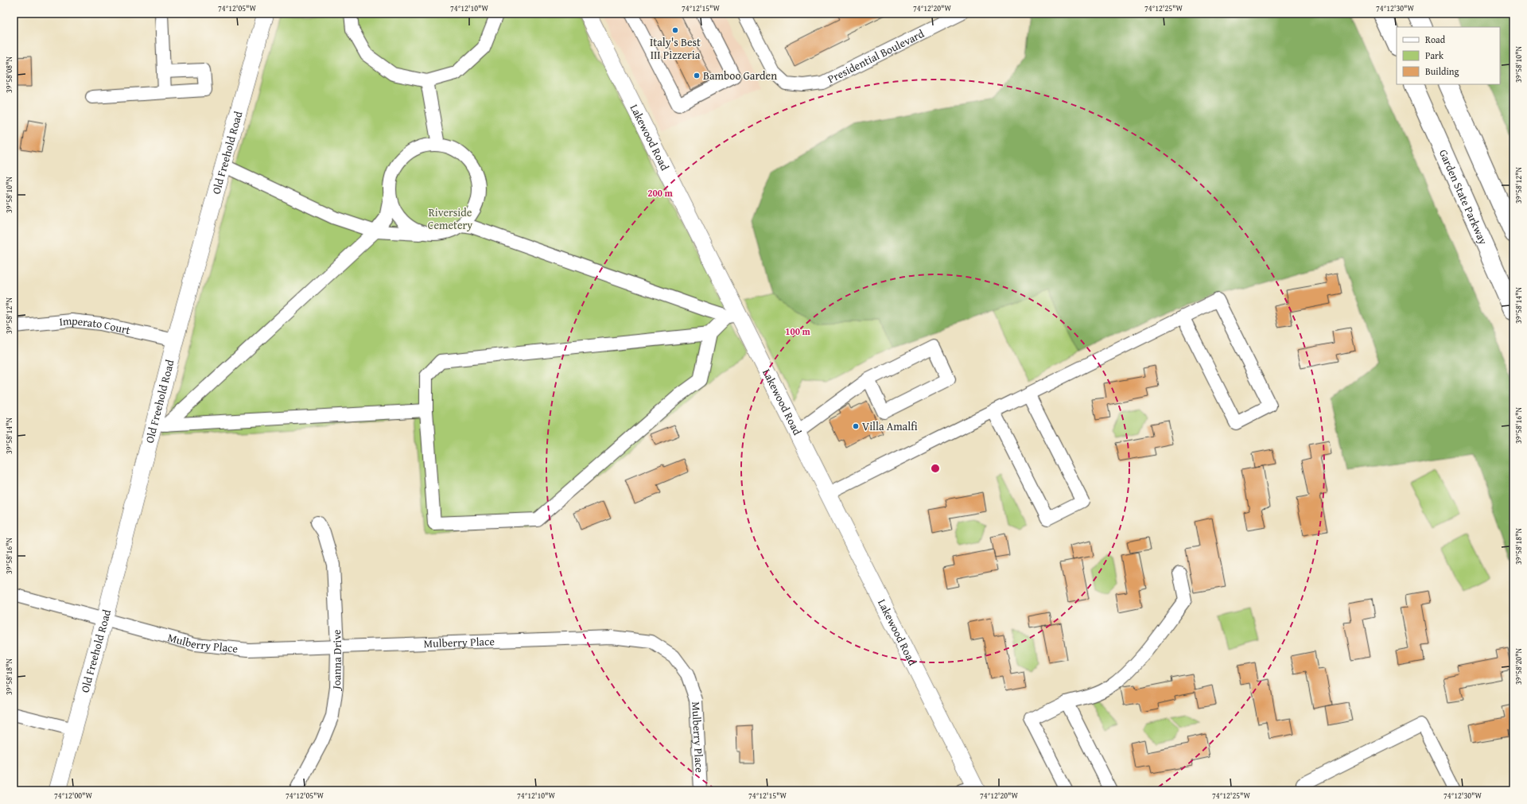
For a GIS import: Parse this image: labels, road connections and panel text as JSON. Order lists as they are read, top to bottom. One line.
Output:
{"streets":{"highway":["Garden State Parkway"],"main road":["Lakewood Road","Old Freehold Road"],"street":["Presidential Boulevard","Imperato Court","Mulberry Place","Joanna Drive"]},"crossings":[["Old Freehold Road","Imperato Court"],["Old Freehold Road","Mulberry Place"],["Mulberry Place","Joanna Drive"]],"parks":["Riverside Cemetery"],"places":["Italy's Best III Pizzeria","Bamboo Garden","Villa Amalfi"],"legend":["Road","Park","Building"],"coordinates":["74°12'05\"W","74°12'10\"W","74°12'15\"W","74°12'20\"W","74°12'25\"W","74°12'30\"W","39°58'10\"N","39°58'08\"N","39°58'12\"N","39°58'14\"N","39°58'16\"N","39°58'18\"N","39°58'20\"N","74°12'00\"W"],"rings":["200 m","100 m"]}
